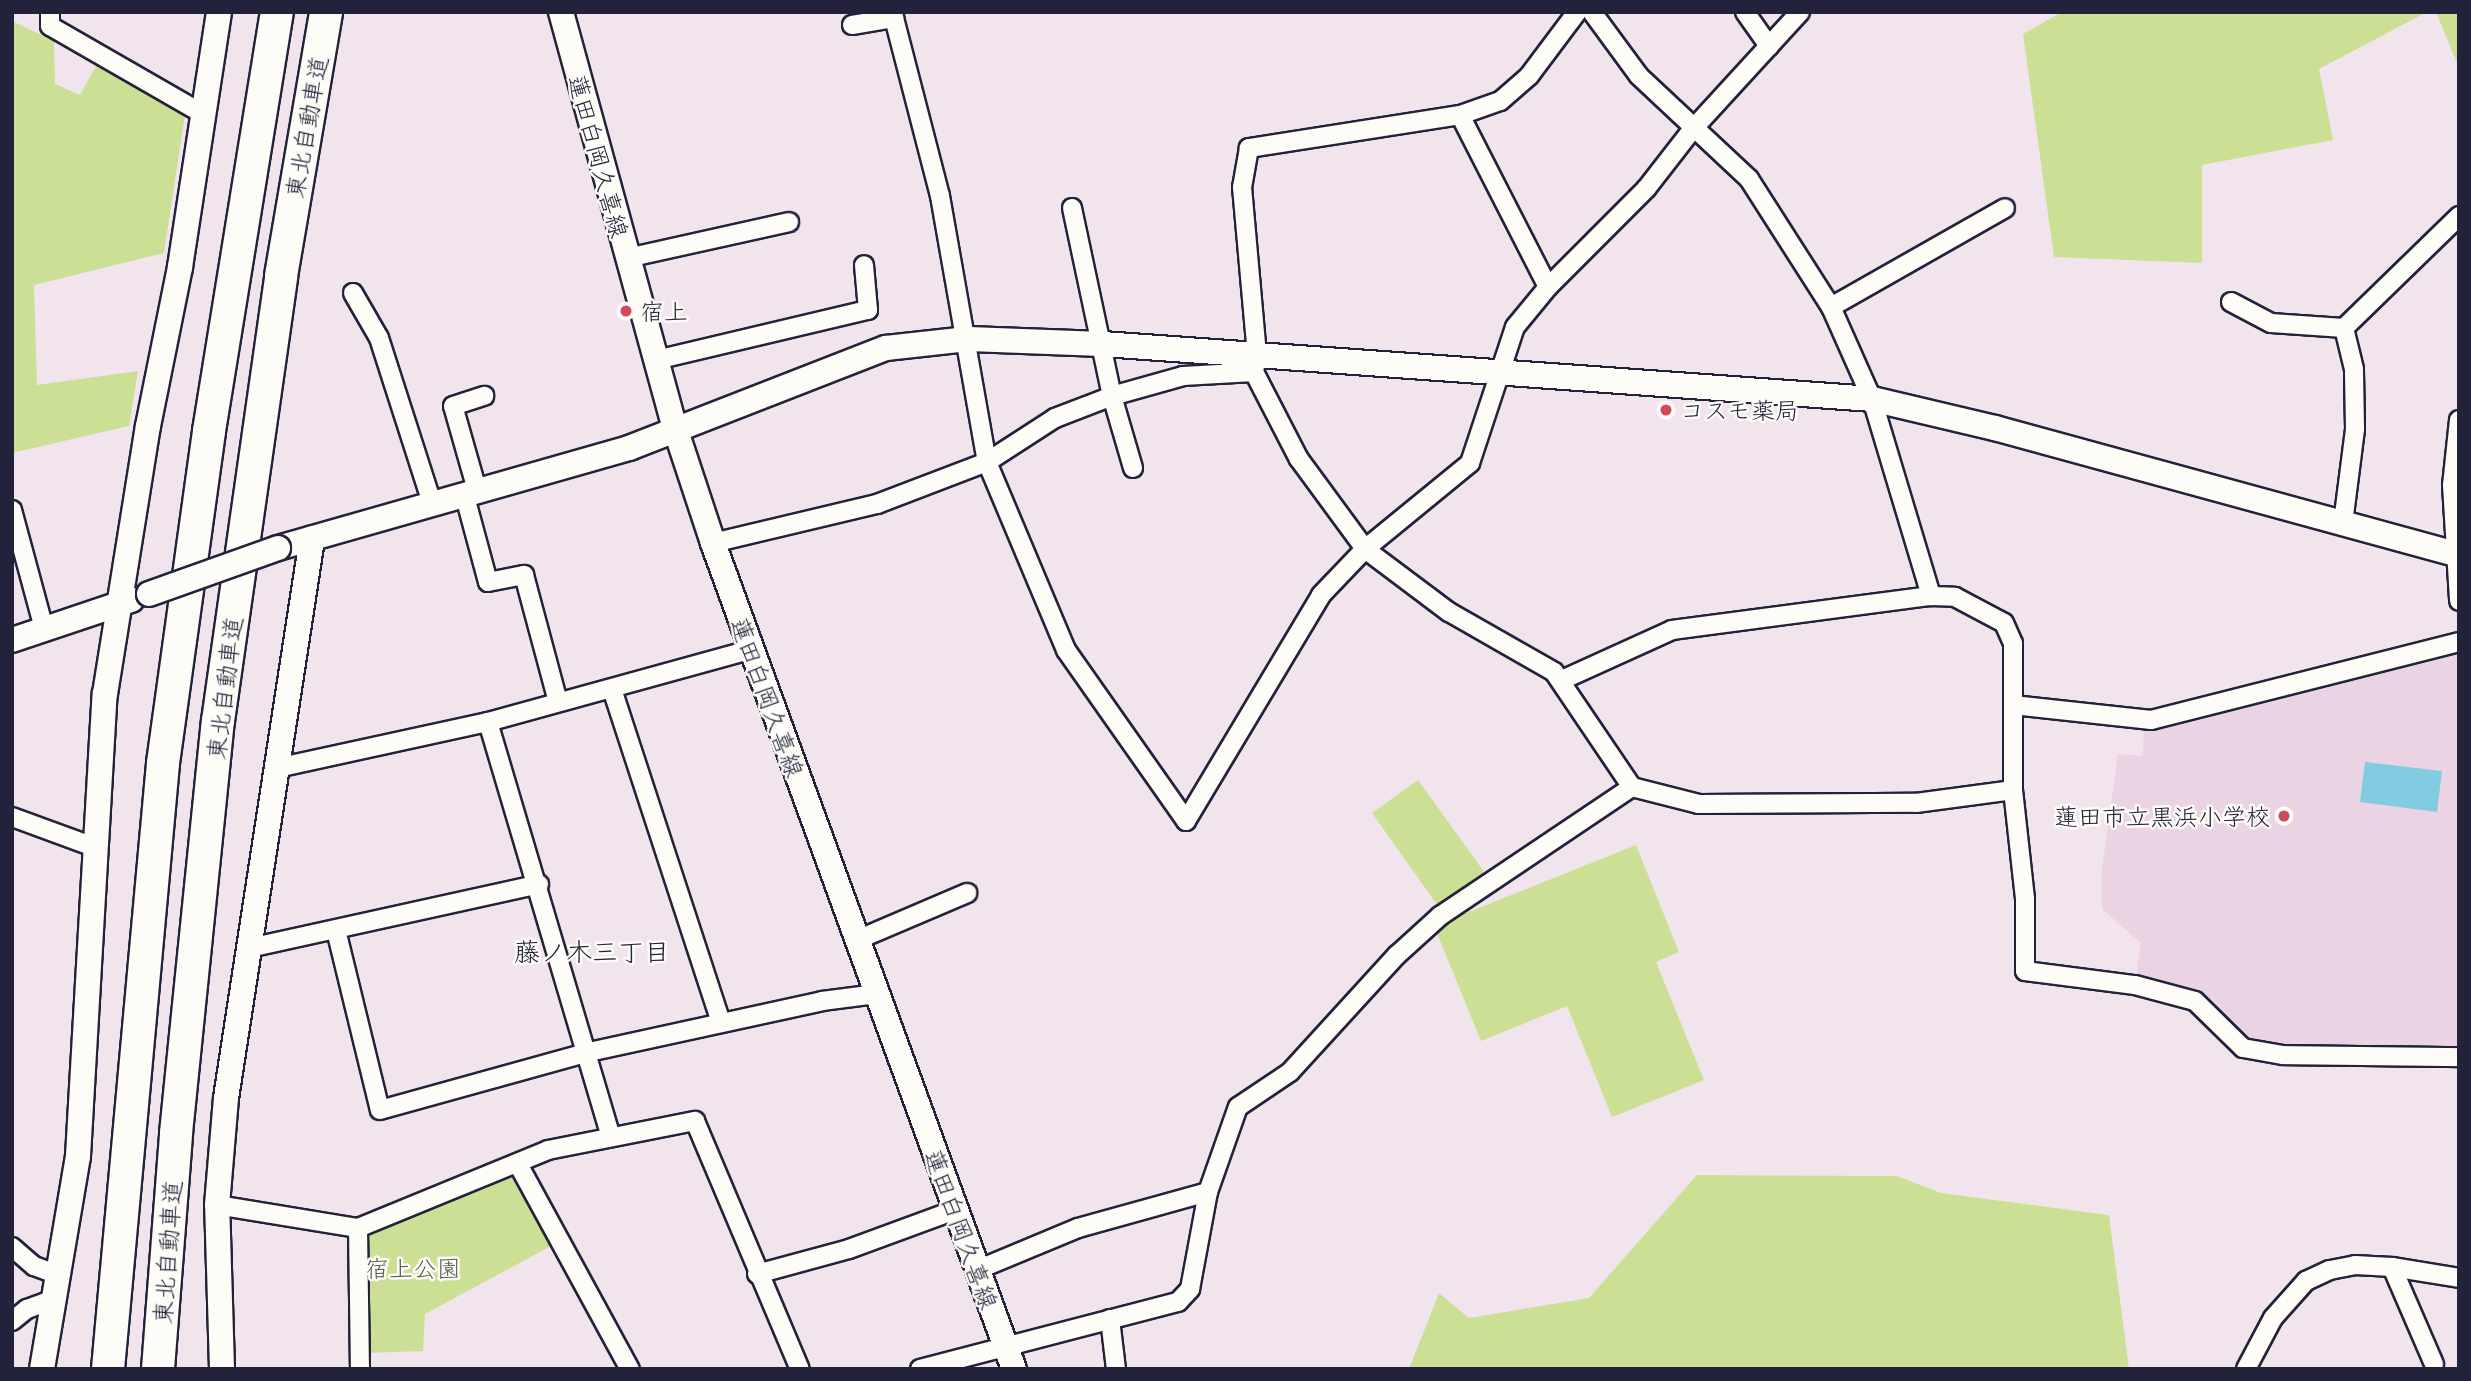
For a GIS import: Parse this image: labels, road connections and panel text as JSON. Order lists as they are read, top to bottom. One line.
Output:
{"streets":{"highway":["東北自動車道"],"street":["蓮田白岡久喜線"]},"districts":["藤ノ木三丁目"],"parks":["宿上公園"],"places":["宿上","コスモ薬局","蓮田市立黒浜小学校"]}
